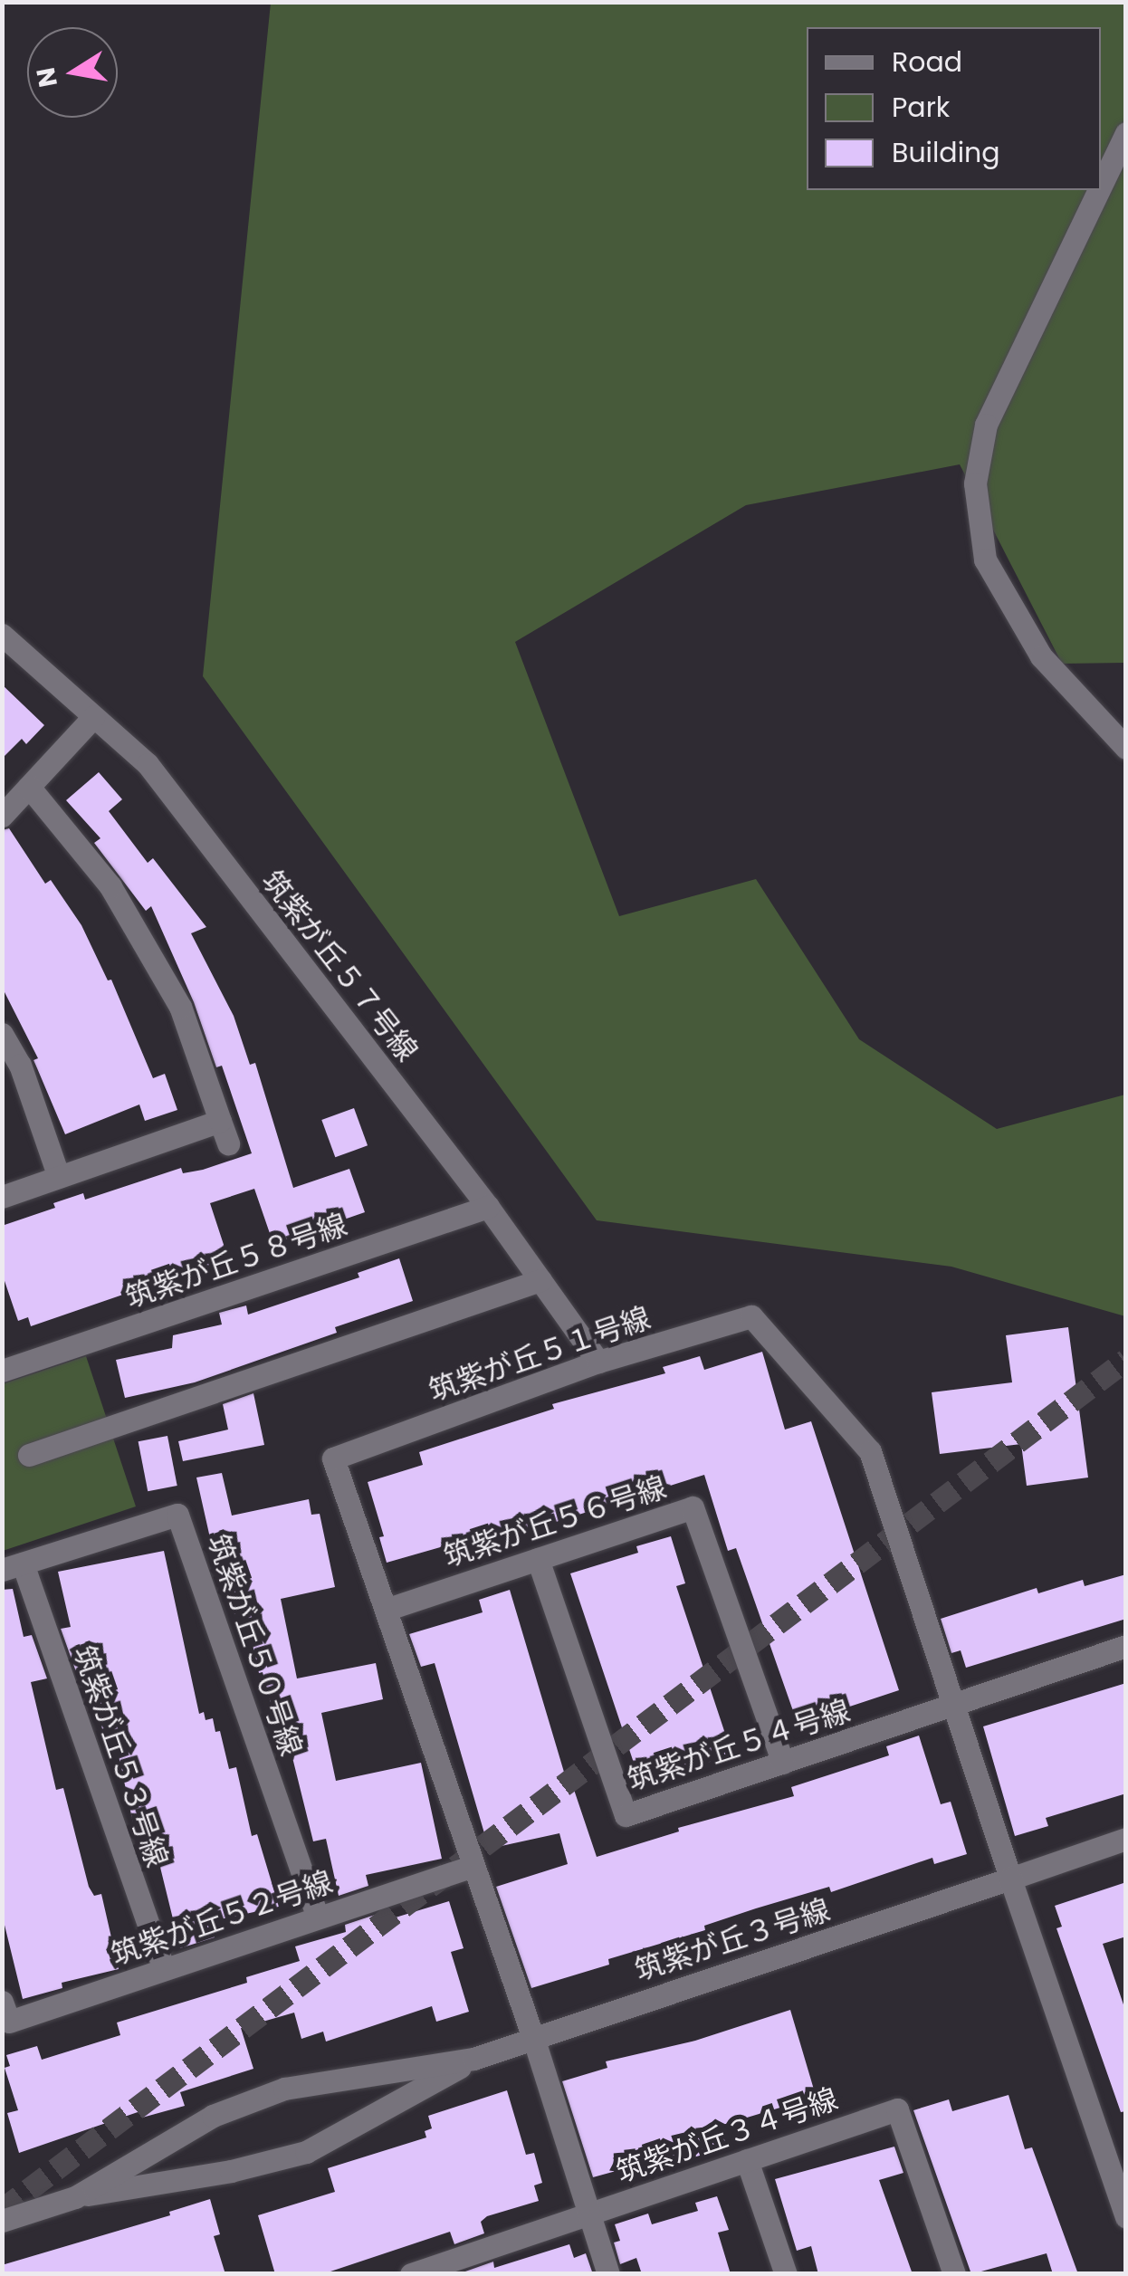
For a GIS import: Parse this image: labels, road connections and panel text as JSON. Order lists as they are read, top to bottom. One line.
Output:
{"streets":{"street":["筑紫が丘５７号線","筑紫が丘５８号線","筑紫が丘５１号線","筑紫が丘５６号線","筑紫が丘５０号線","筑紫が丘５４号線","筑紫が丘５３号線","筑紫が丘５２号線","筑紫が丘３号線","筑紫が丘３４号線"]},"crossings":[["筑紫が丘５７号線","筑紫が丘５８号線"],["筑紫が丘５７号線","筑紫が丘５１号線"],["筑紫が丘５１号線","筑紫が丘５６号線"],["筑紫が丘５１号線","筑紫が丘５４号線"],["筑紫が丘５１号線","筑紫が丘５２号線"],["筑紫が丘５１号線","筑紫が丘３号線"],["筑紫が丘５１号線","筑紫が丘３４号線"],["筑紫が丘５６号線","筑紫が丘５４号線"],["筑紫が丘５０号線","筑紫が丘５３号線"],["筑紫が丘５０号線","筑紫が丘５２号線"],["筑紫が丘５３号線","筑紫が丘５２号線"]],"legend":["Road","Park","Building"],"north":"left"}
